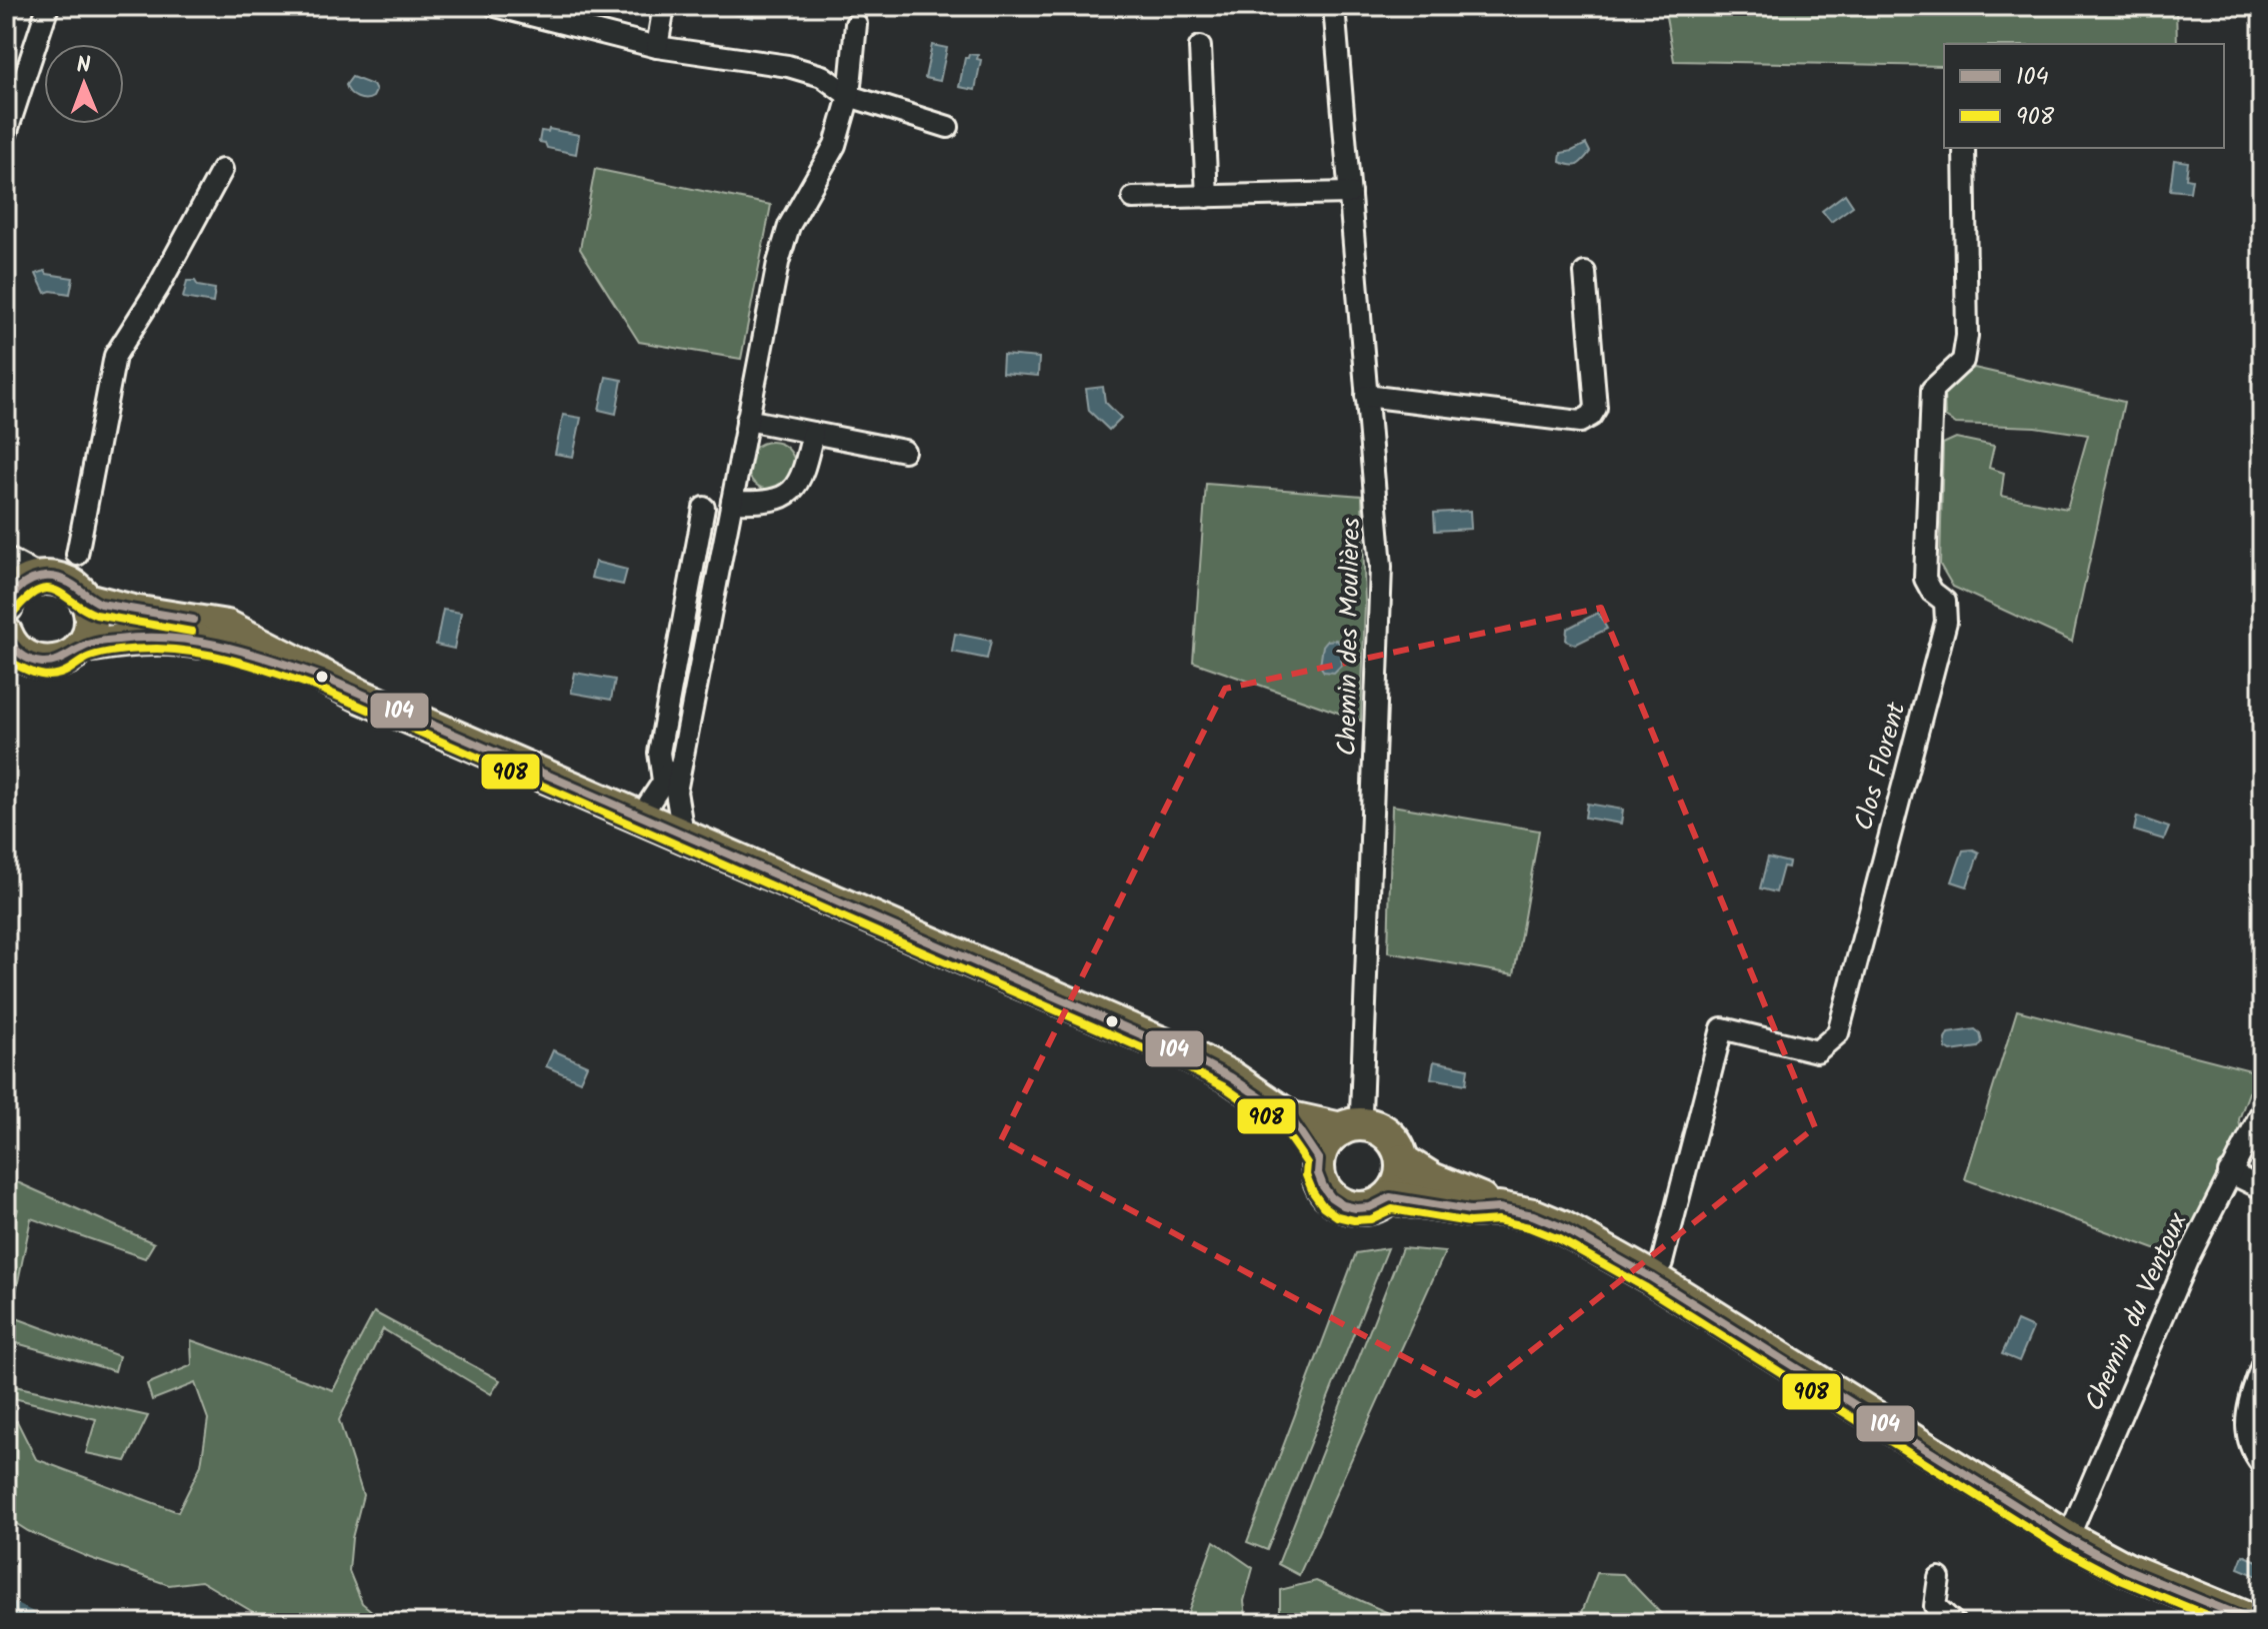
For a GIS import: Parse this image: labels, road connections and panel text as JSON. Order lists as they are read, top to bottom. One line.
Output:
{"streets":{"street":["Chemin des Moulières","Clos Florent","Chemin du Ventoux"]},"lines":["transit line 104","transit line 908"],"legend":["104","908"],"north":"top"}
